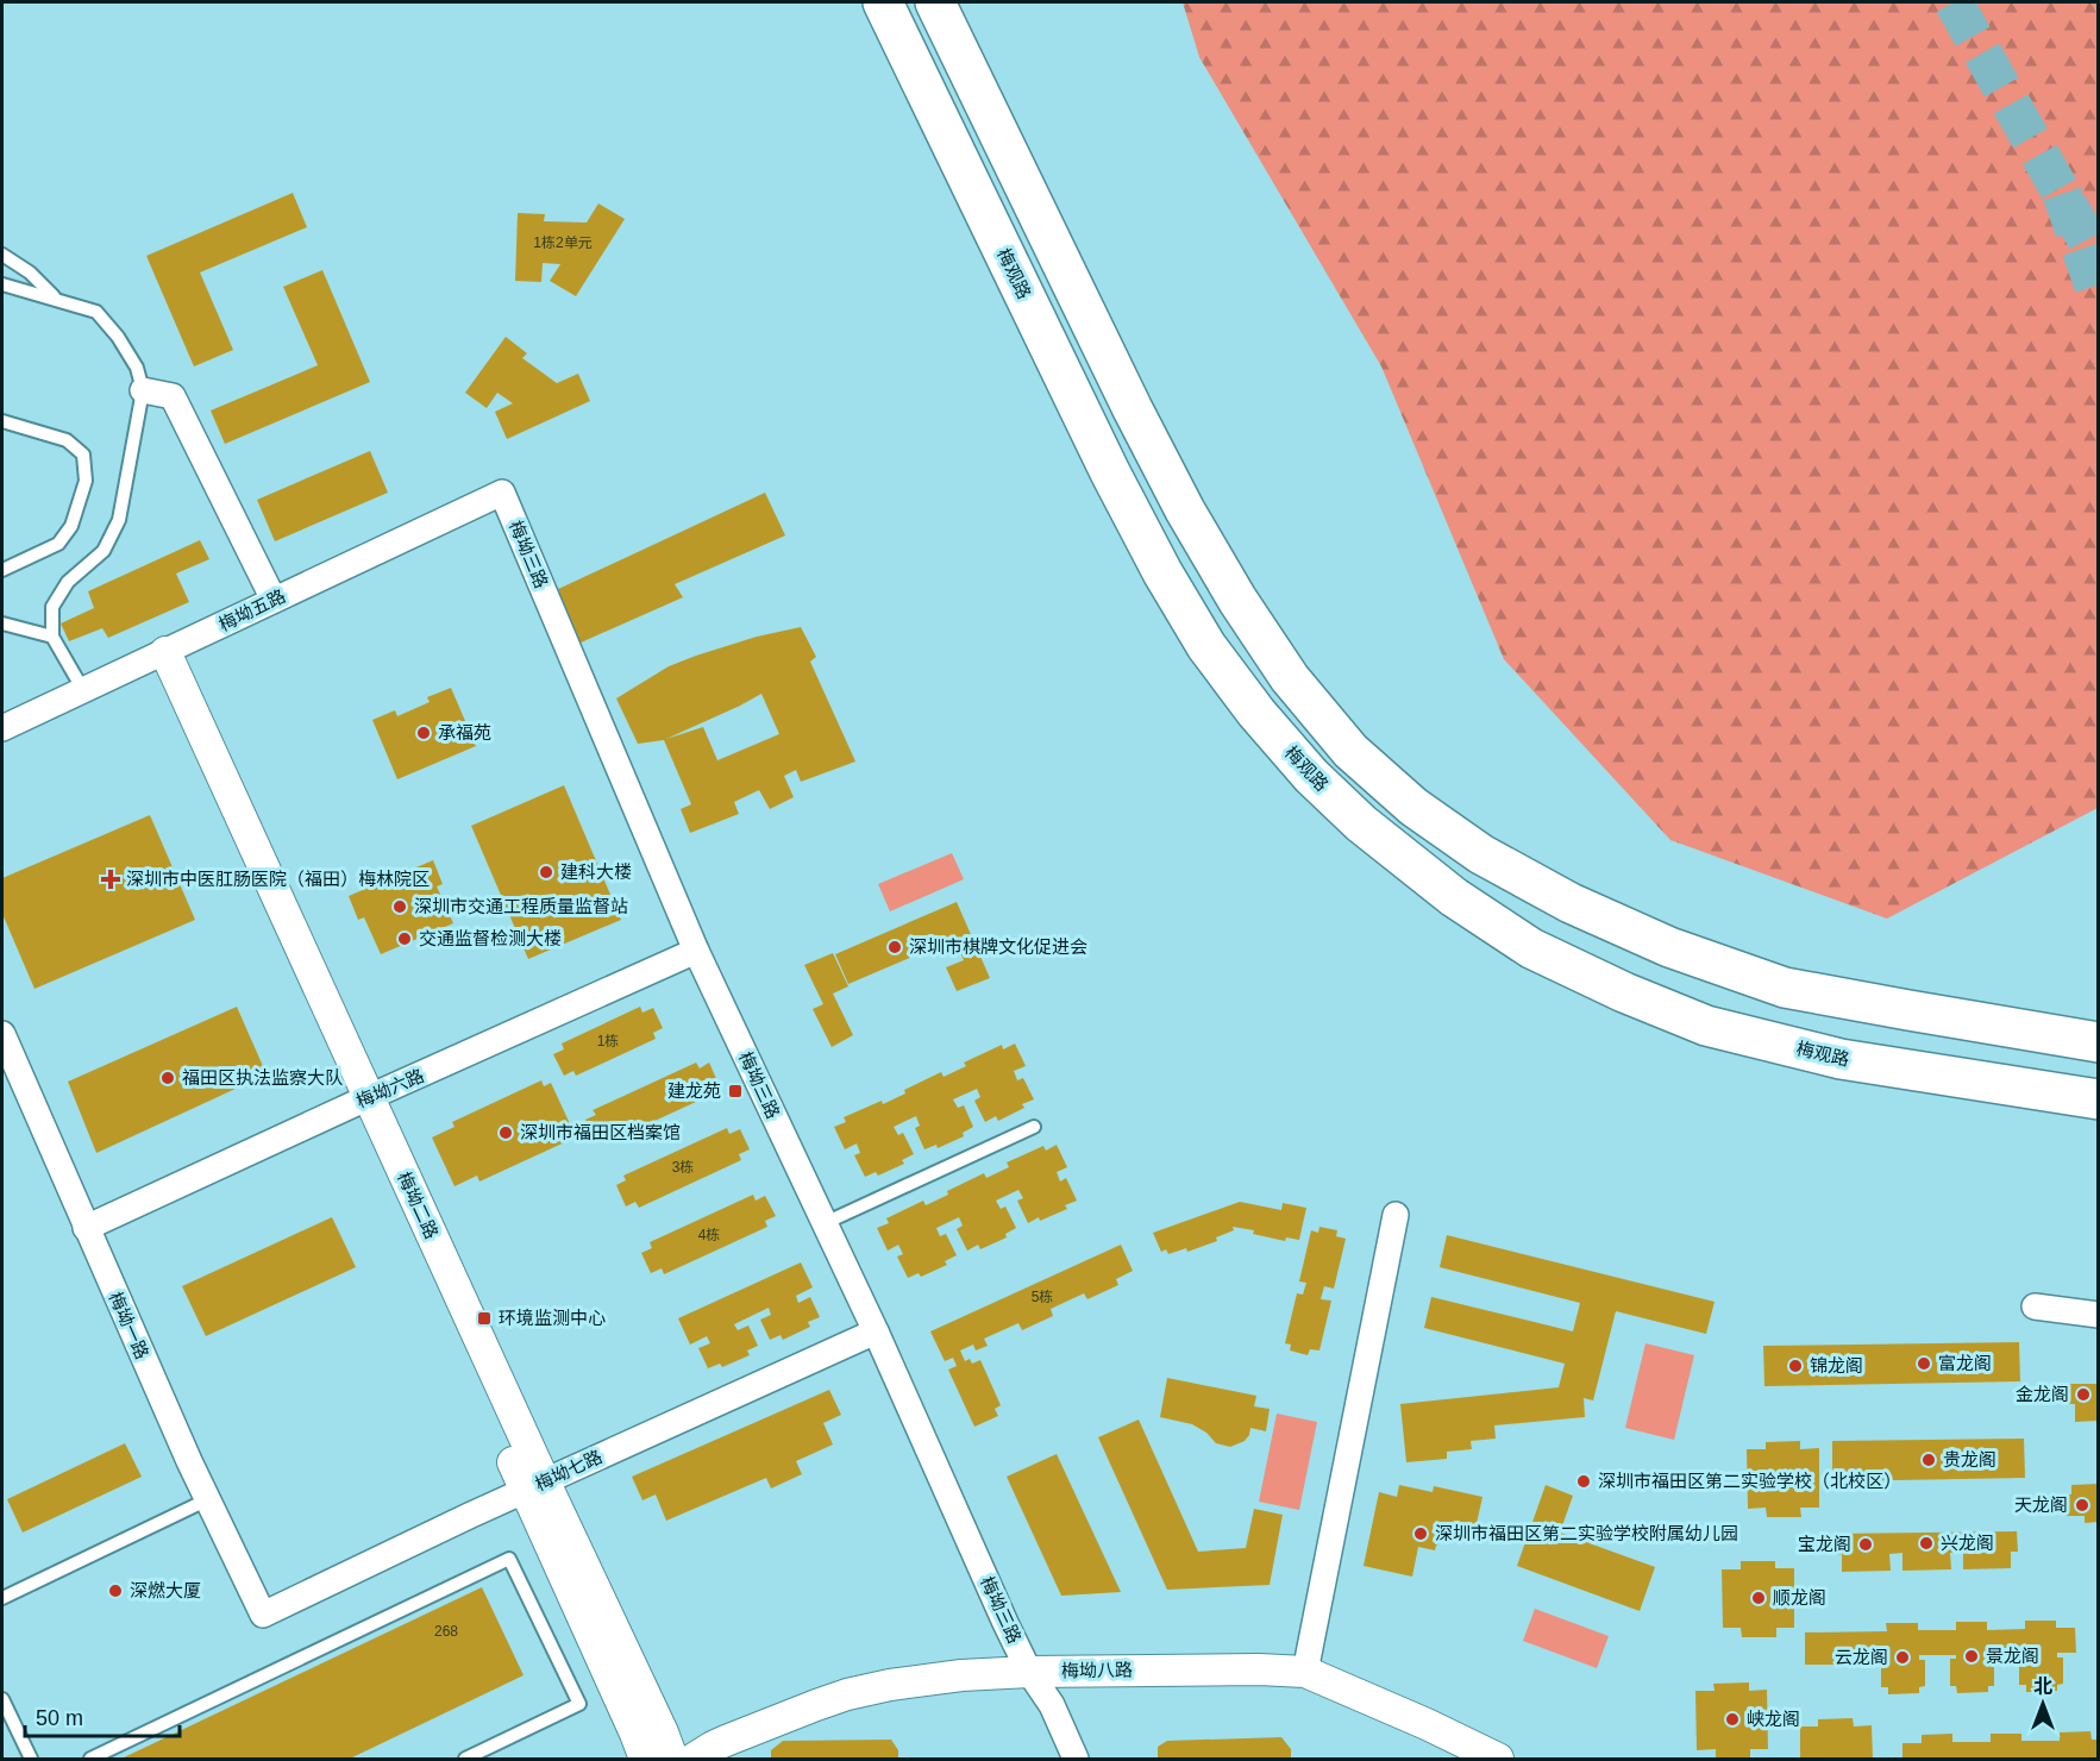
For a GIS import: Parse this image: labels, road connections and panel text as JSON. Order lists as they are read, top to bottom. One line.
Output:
{"streets":{"highway":["梅观路"],"street":["梅坳三路","梅坳五路","梅坳六路","梅坳二路","梅坳一路","梅坳七路","梅坳八路"]},"crossings":[["梅坳三路","梅坳五路"],["梅坳三路","梅坳六路"],["梅坳三路","梅坳七路"],["梅坳三路","梅坳八路"],["梅坳五路","梅坳二路"],["梅坳六路","梅坳二路"],["梅坳六路","梅坳一路"],["梅坳二路","梅坳七路"],["梅坳一路","梅坳七路"]],"places":{"other":["承福苑","建科大楼","深圳市交通工程质量监督站","交通监督检测大楼","深圳市棋牌文化促进会","福田区执法监察大队","深圳市福田区档案馆","富龙阁","锦龙阁","金龙阁","贵龙阁","深圳市福田区第二实验学校（北校区）","天龙阁","深圳市福田区第二实验学校附属幼儿园","兴龙阁","宝龙阁","深燃大厦","顺龙阁","景龙阁","云龙阁","峡龙阁"],"health":["深圳市中医肛肠医院（福田）梅林院区"],"transit":["建龙苑","环境监测中心"]},"house_numbers":["1栋2单元","1栋","3栋","4栋","5栋","268"],"scale_bar":"50 m","north":"top"}
